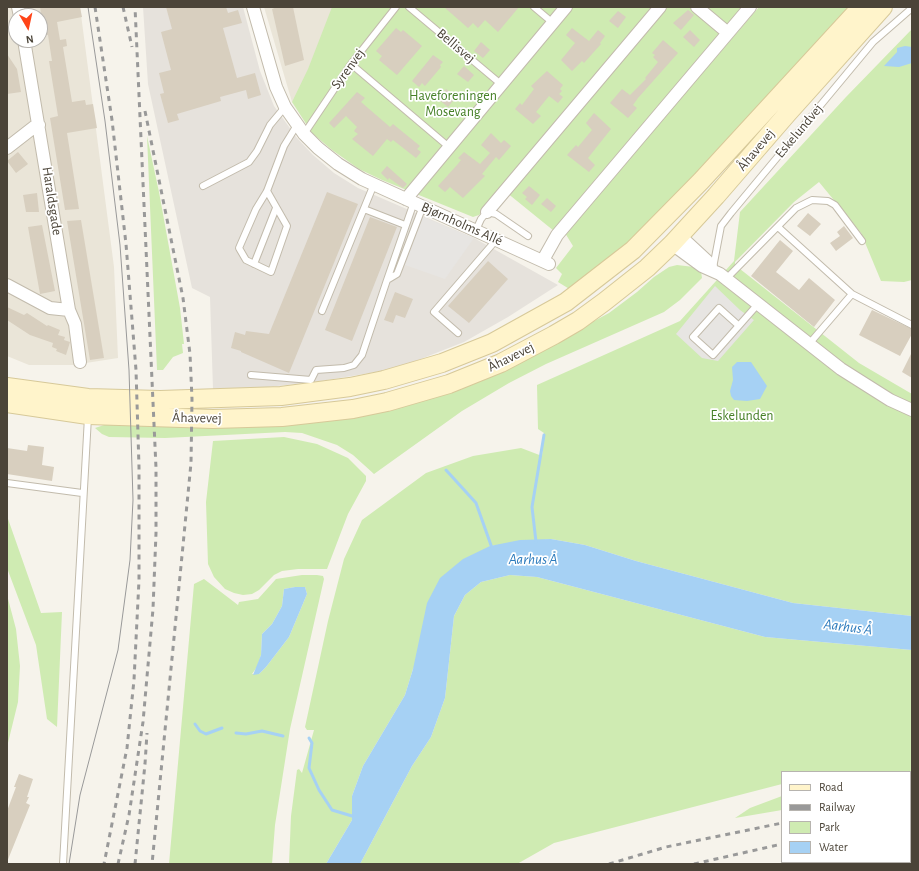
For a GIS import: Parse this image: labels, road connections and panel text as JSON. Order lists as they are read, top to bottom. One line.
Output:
{"streets":{"main road":["Åhavevej"],"street":["Haraldsgade","Bjørnholms Allé"],"lane":["Bellisvej","Syrenvej","Eskelundvej"]},"crossings":[["Syrenvej","Bjørnholms Allé"]],"water":["Aarhus Å"],"parks":["Haveforeningen Mosevang","Eskelunden"],"legend":["Road","Railway","Park","Water"],"north":"bottom"}
